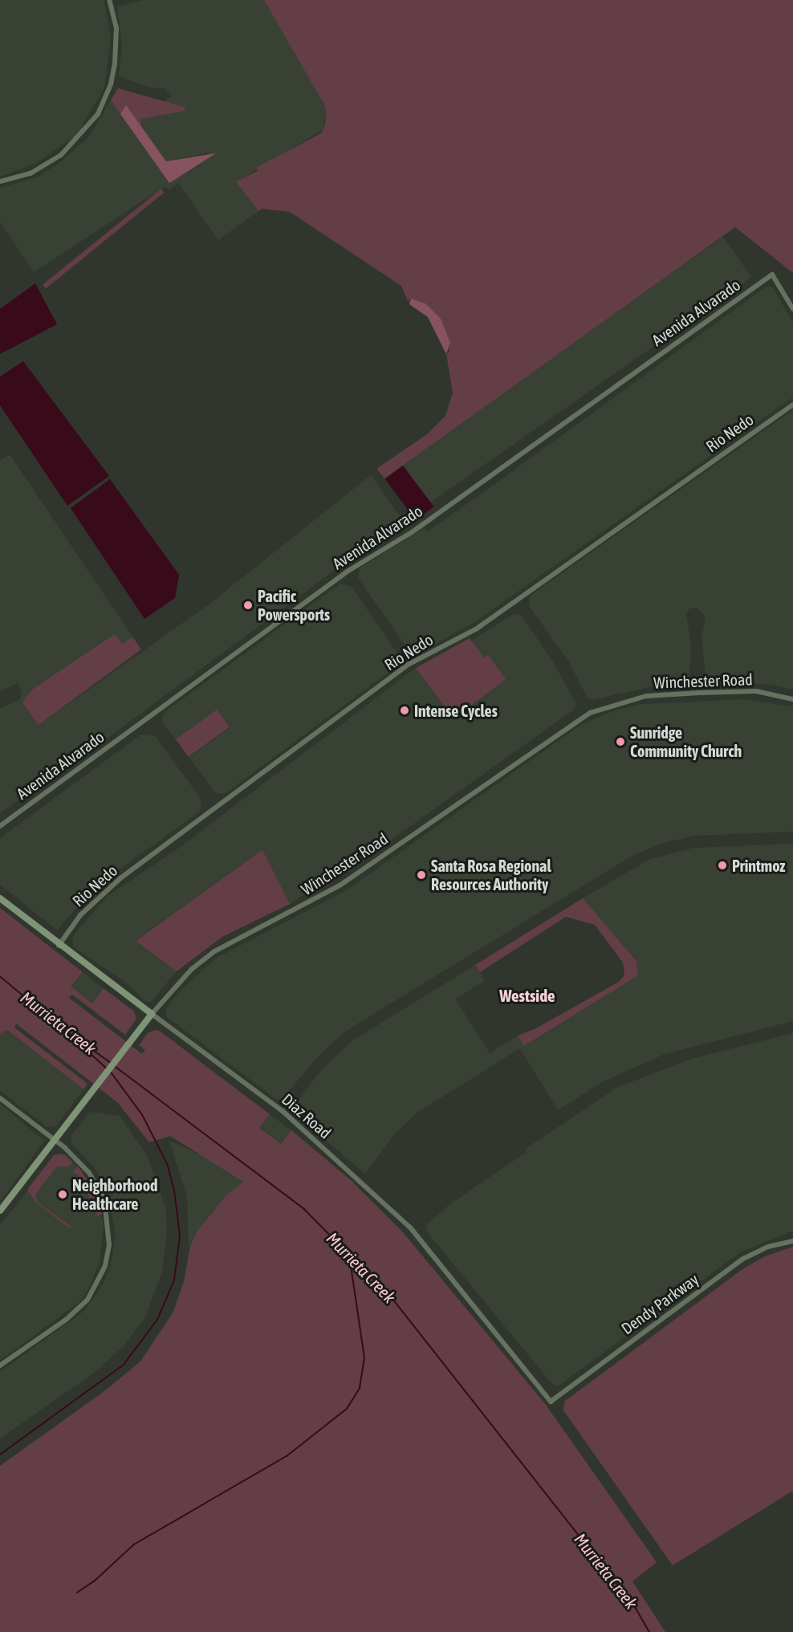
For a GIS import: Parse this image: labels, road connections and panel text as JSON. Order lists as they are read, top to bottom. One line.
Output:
{"streets":{"main road":["Winchester Road","Diaz Road"],"street":["Avenida Alvarado","Rio Nedo","Dendy Parkway"]},"crossings":[["Rio Nedo","Diaz Road"],["Winchester Road","Diaz Road"],["Diaz Road","Dendy Parkway"]],"districts":["Westside"],"water":["Murrieta Creek"],"places":["Pacific Powersports","Intense Cycles","Sunridge Community Church","Printmoz","Santa Rosa Regional Resources Authority","Neighborhood Healthcare"]}
